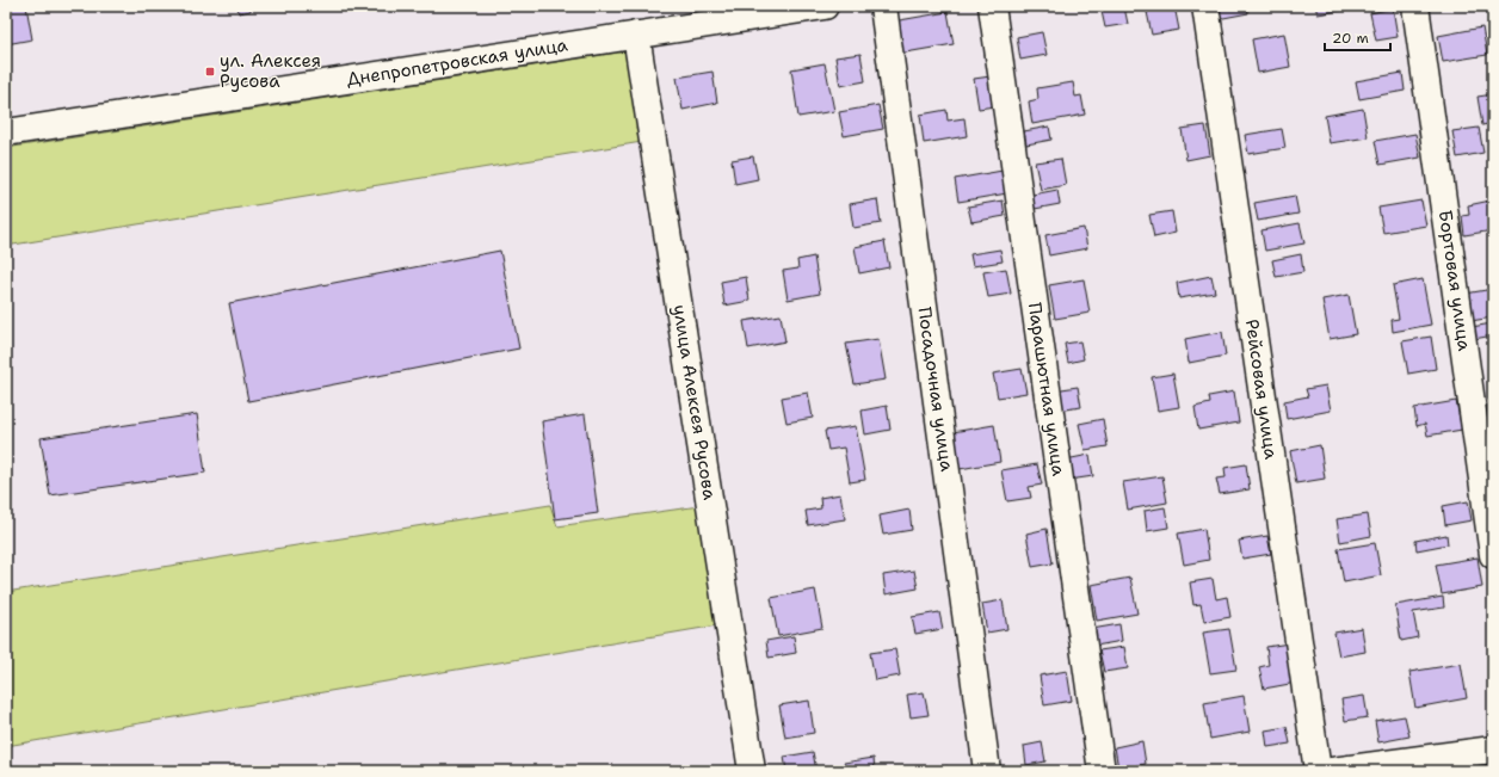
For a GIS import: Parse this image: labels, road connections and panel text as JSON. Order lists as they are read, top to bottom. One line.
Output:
{"streets":{"street":["Днепропетровская улица","Бортовая улица","Посадочная улица","Парашютная улица","Рейсовая улица","улица Алексея Русова"]},"crossings":[["Днепропетровская улица","улица Алексея Русова"]],"places":{"transit":["ул. Алексея Русова"]},"scale_bar":"20 m"}
